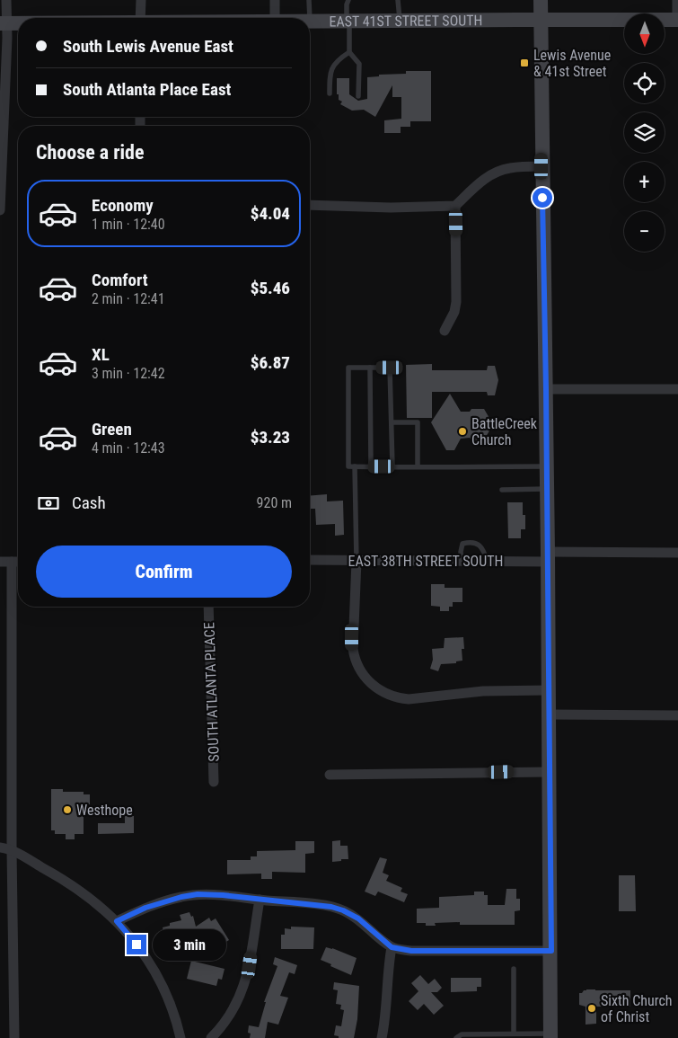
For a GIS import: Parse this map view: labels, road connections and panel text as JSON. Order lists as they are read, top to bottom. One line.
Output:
{"streets":{"main road":["EAST 41ST STREET SOUTH"],"street":["EAST 38TH STREET SOUTH","SOUTH ATLANTA PLACE"]},"places":{"transit":["Lewis Avenue & 41st Street"],"other":["BattleCreek Church","Westhope","Sixth Church of Christ"]},"north":"bottom","page":{"map_buttons":["+","−"],"banner":["South Lewis Avenue East","South Atlanta Place East"],"heading":"Choose a ride","list":[{"name":"Economy","note":"1 min · 12:40","value":"$4.04"},{"name":"Comfort","note":"2 min · 12:41","value":"$5.46"},{"name":"XL","note":"3 min · 12:42","value":"$6.87"},{"name":"Green","note":"4 min · 12:43","value":"$3.23"}],"pay":["Cash","920 m"],"buttons":"Confirm","bubble":"3 min"}}
